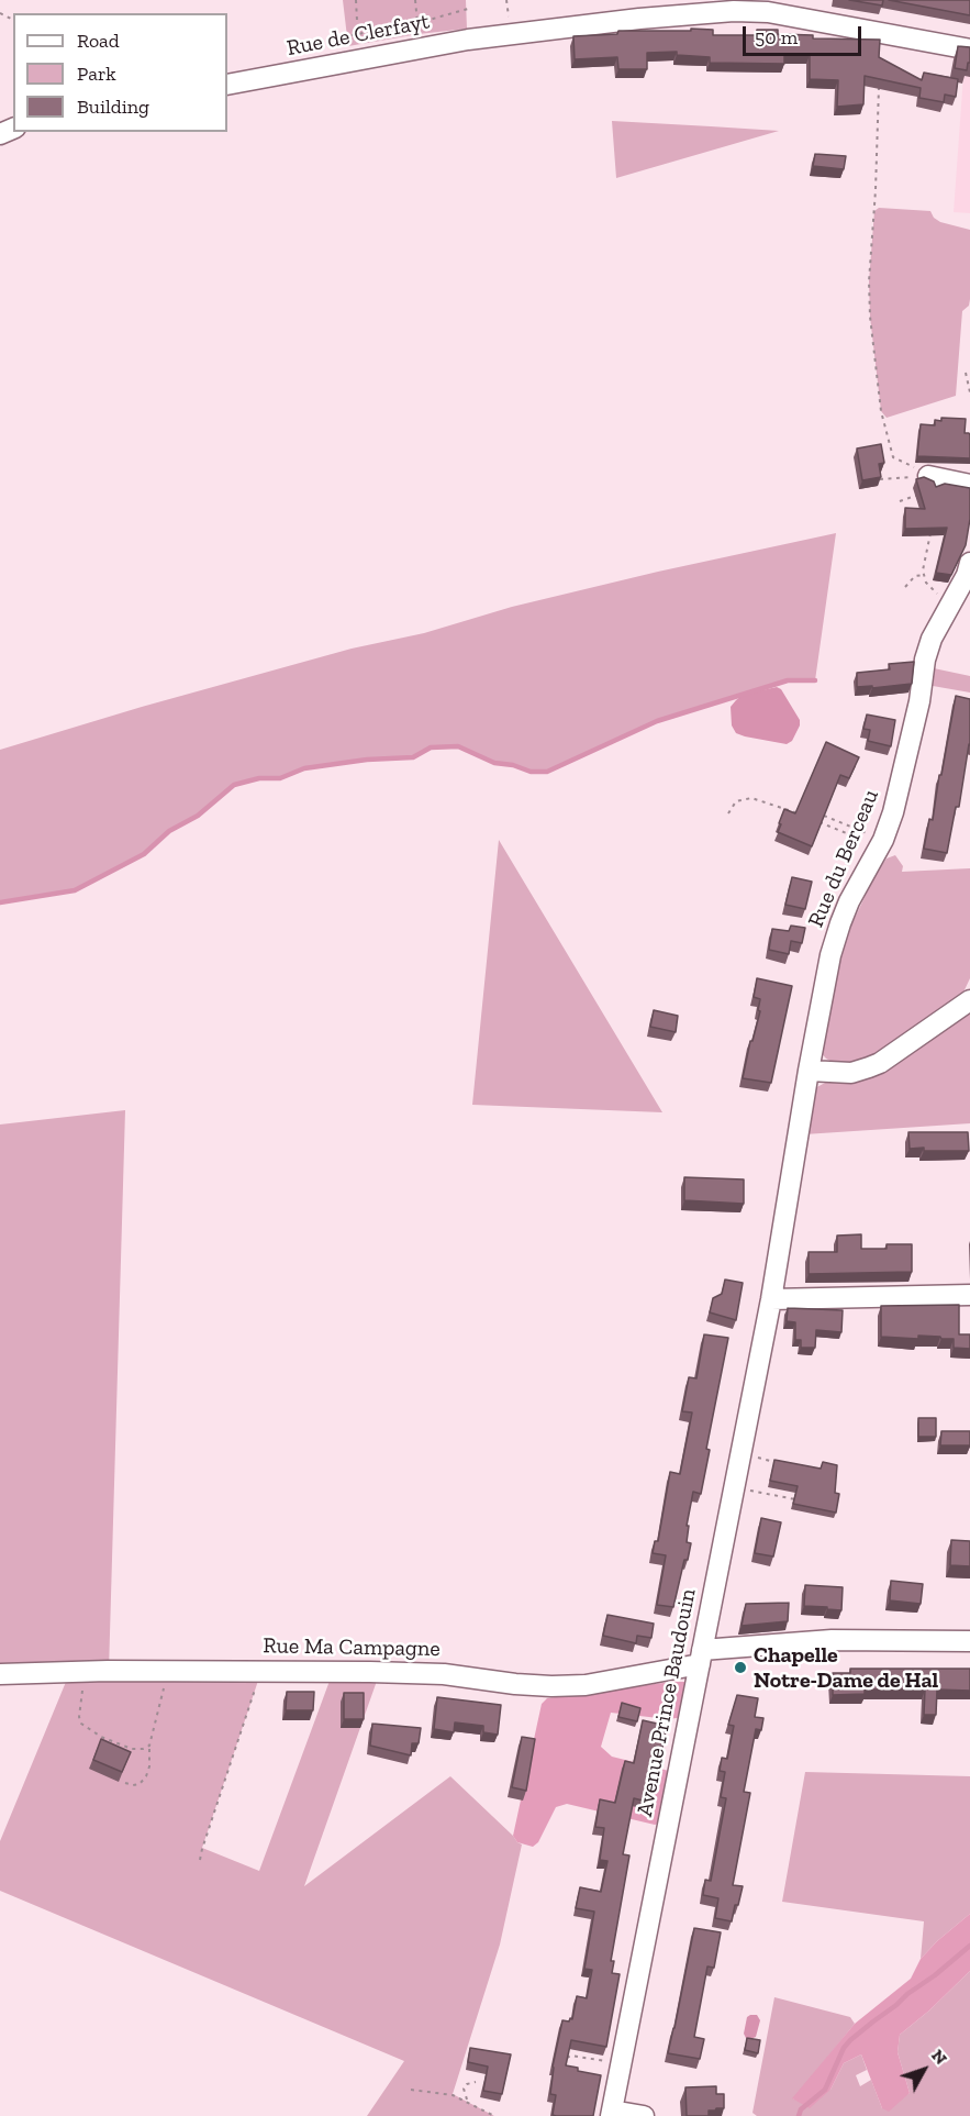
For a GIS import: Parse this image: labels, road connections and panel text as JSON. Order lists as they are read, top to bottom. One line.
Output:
{"streets":{"street":["Rue de Clerfayt","Rue du Berceau","Rue Ma Campagne","Avenue Prince Baudouin"]},"crossings":[["Rue du Berceau","Avenue Prince Baudouin"],["Rue Ma Campagne","Avenue Prince Baudouin"]],"places":["Chapelle Notre-Dame de Hal"],"legend":["Road","Park","Building"],"scale_bar":"50 m","north":"top right"}
